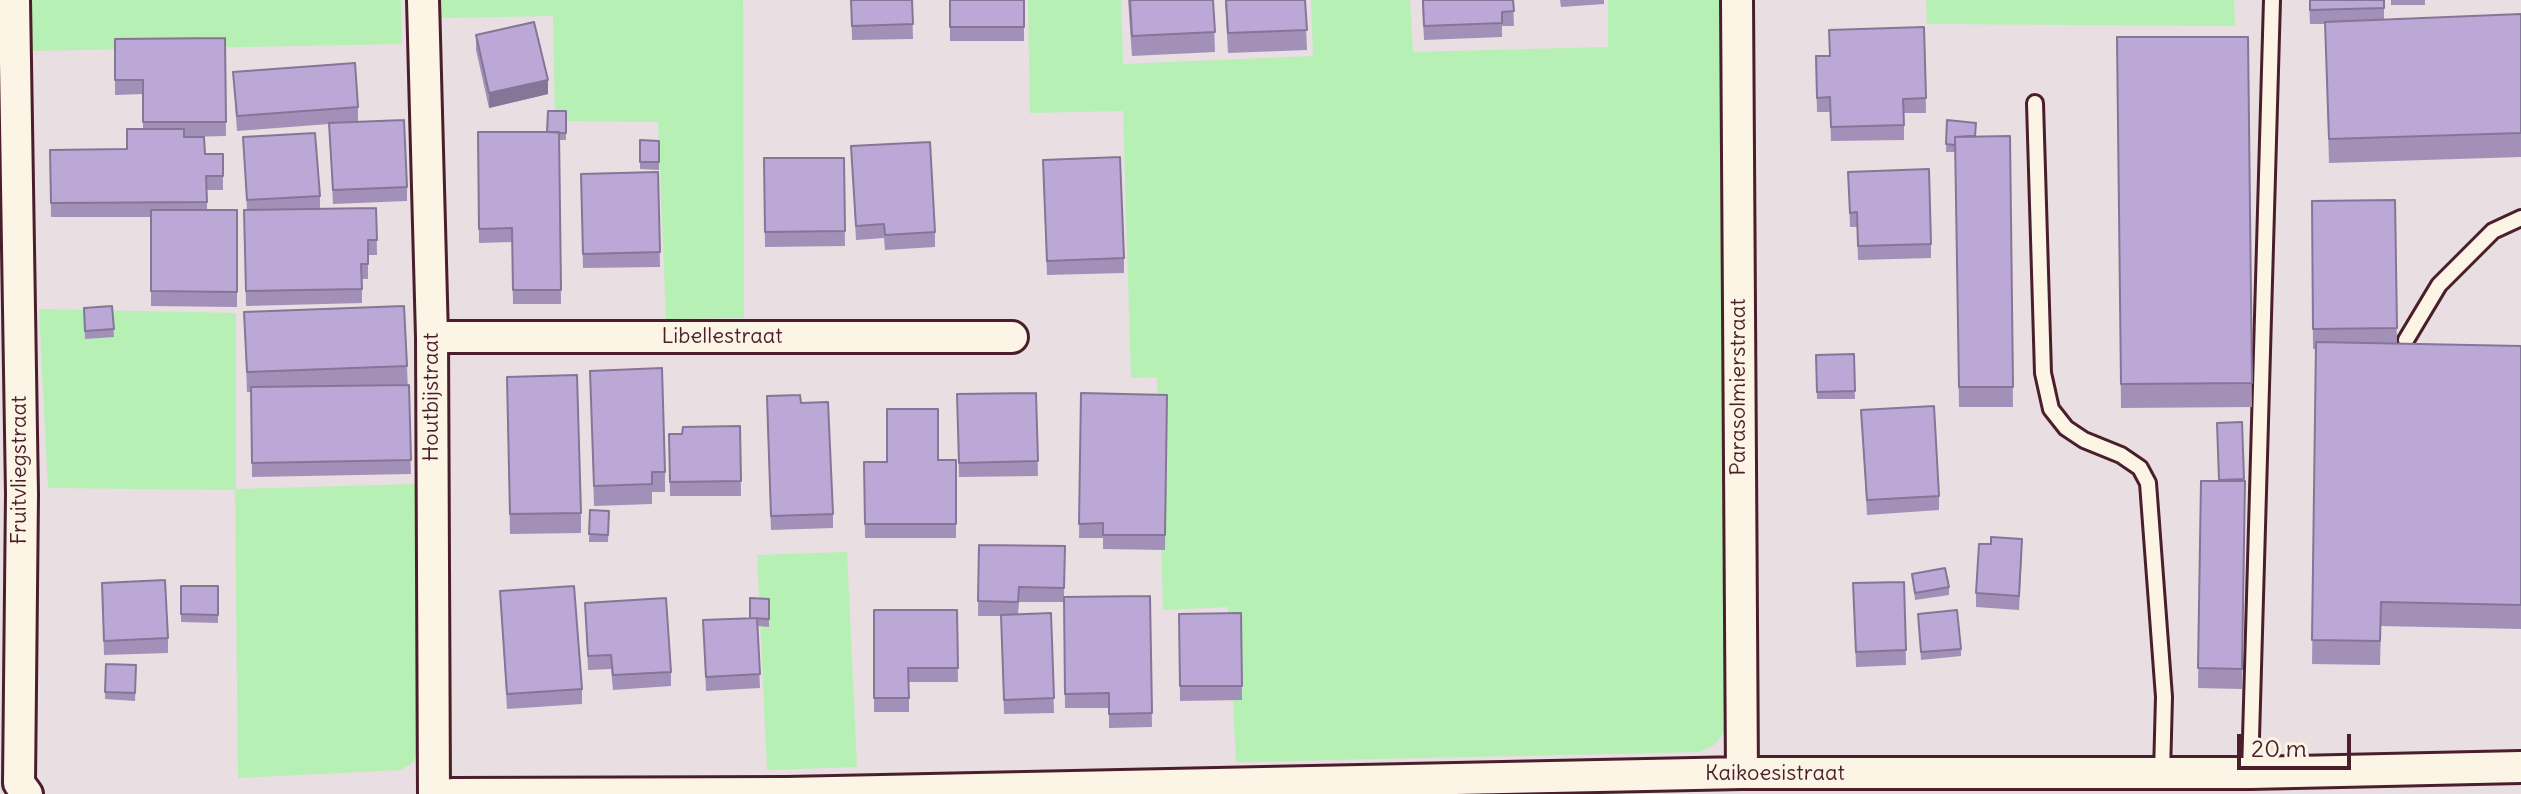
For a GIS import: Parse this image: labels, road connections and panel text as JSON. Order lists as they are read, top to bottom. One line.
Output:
{"streets":{"street":["Libellestraat","Parasolmierstraat","Houtbijstraat","Fruitvliegstraat","Kaikoesistraat"]},"crossings":[["Libellestraat","Houtbijstraat"],["Parasolmierstraat","Kaikoesistraat"]],"scale_bar":"20 m"}
